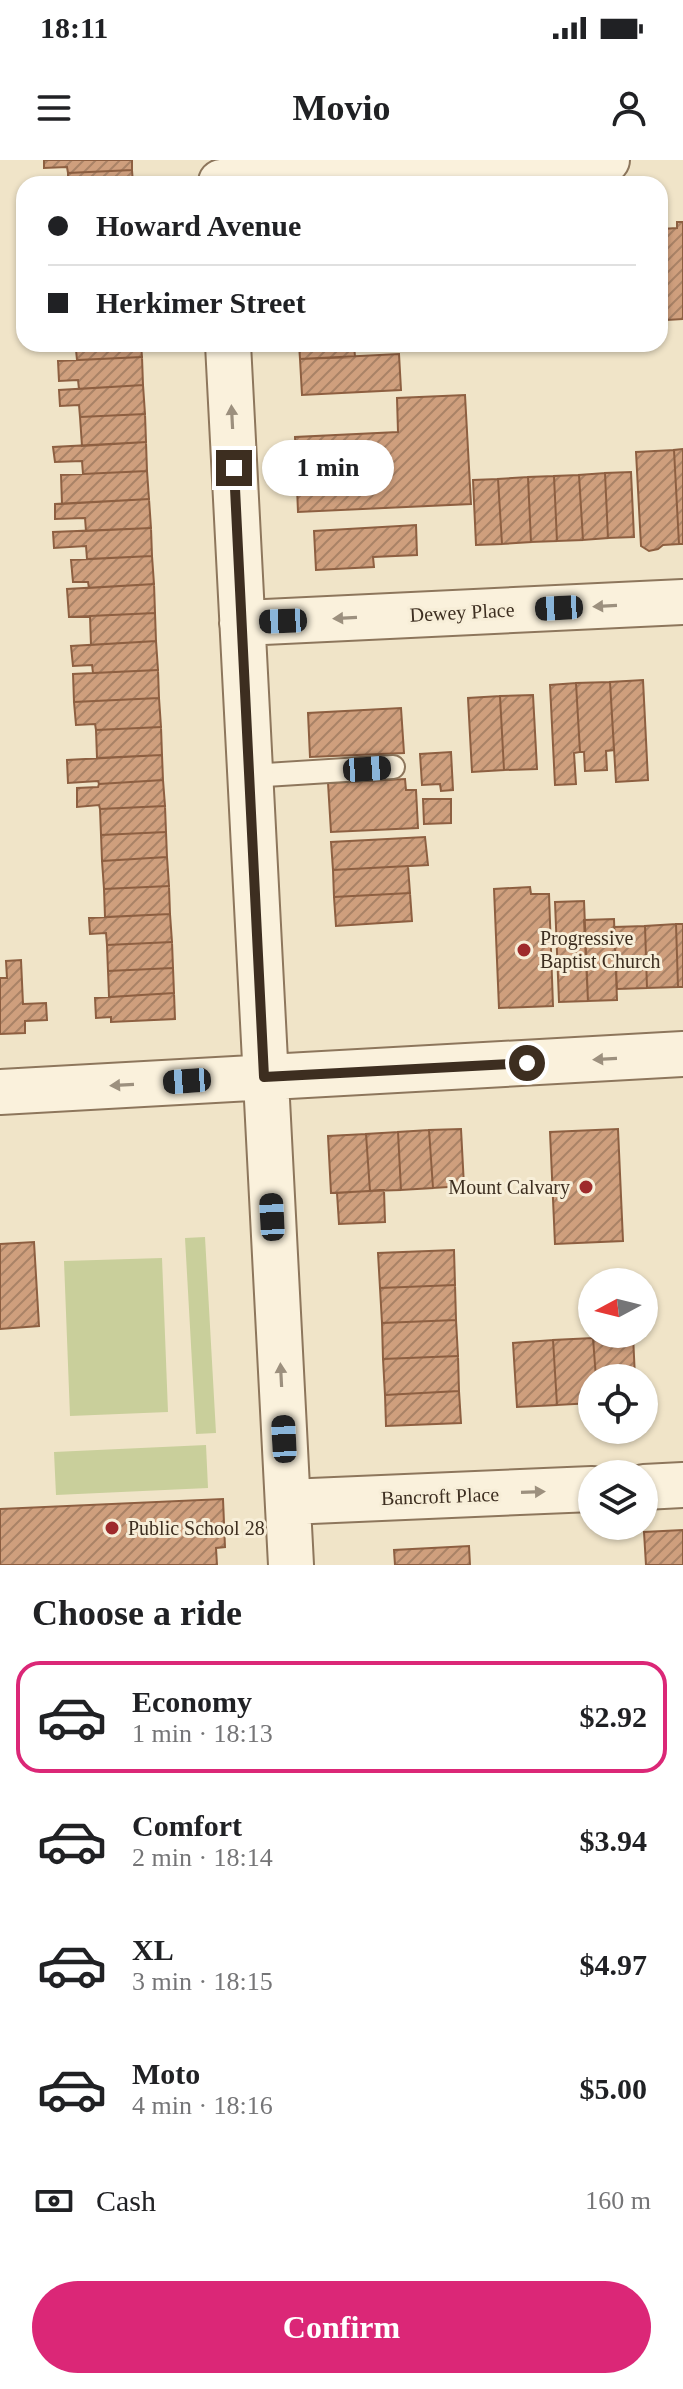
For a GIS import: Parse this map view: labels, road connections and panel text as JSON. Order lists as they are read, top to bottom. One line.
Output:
{"streets":{"street":["Dewey Place","Bancroft Place"]},"one_way":["Dewey Place","Bancroft Place"],"places":["Progressive Baptist Church","Mount Calvary","Public School 28"],"north":"left","page":{"status":"18:11","header":"Movio","banner":["Howard Avenue","Herkimer Street"],"bubble":"1 min","heading":"Choose a ride","list":[{"name":"Economy","note":"1 min · 18:13","value":"$2.92"},{"name":"Comfort","note":"2 min · 18:14","value":"$3.94"},{"name":"XL","note":"3 min · 18:15","value":"$4.97"},{"name":"Moto","note":"4 min · 18:16","value":"$5.00"}],"pay":["Cash","160 m"],"buttons":"Confirm"}}
